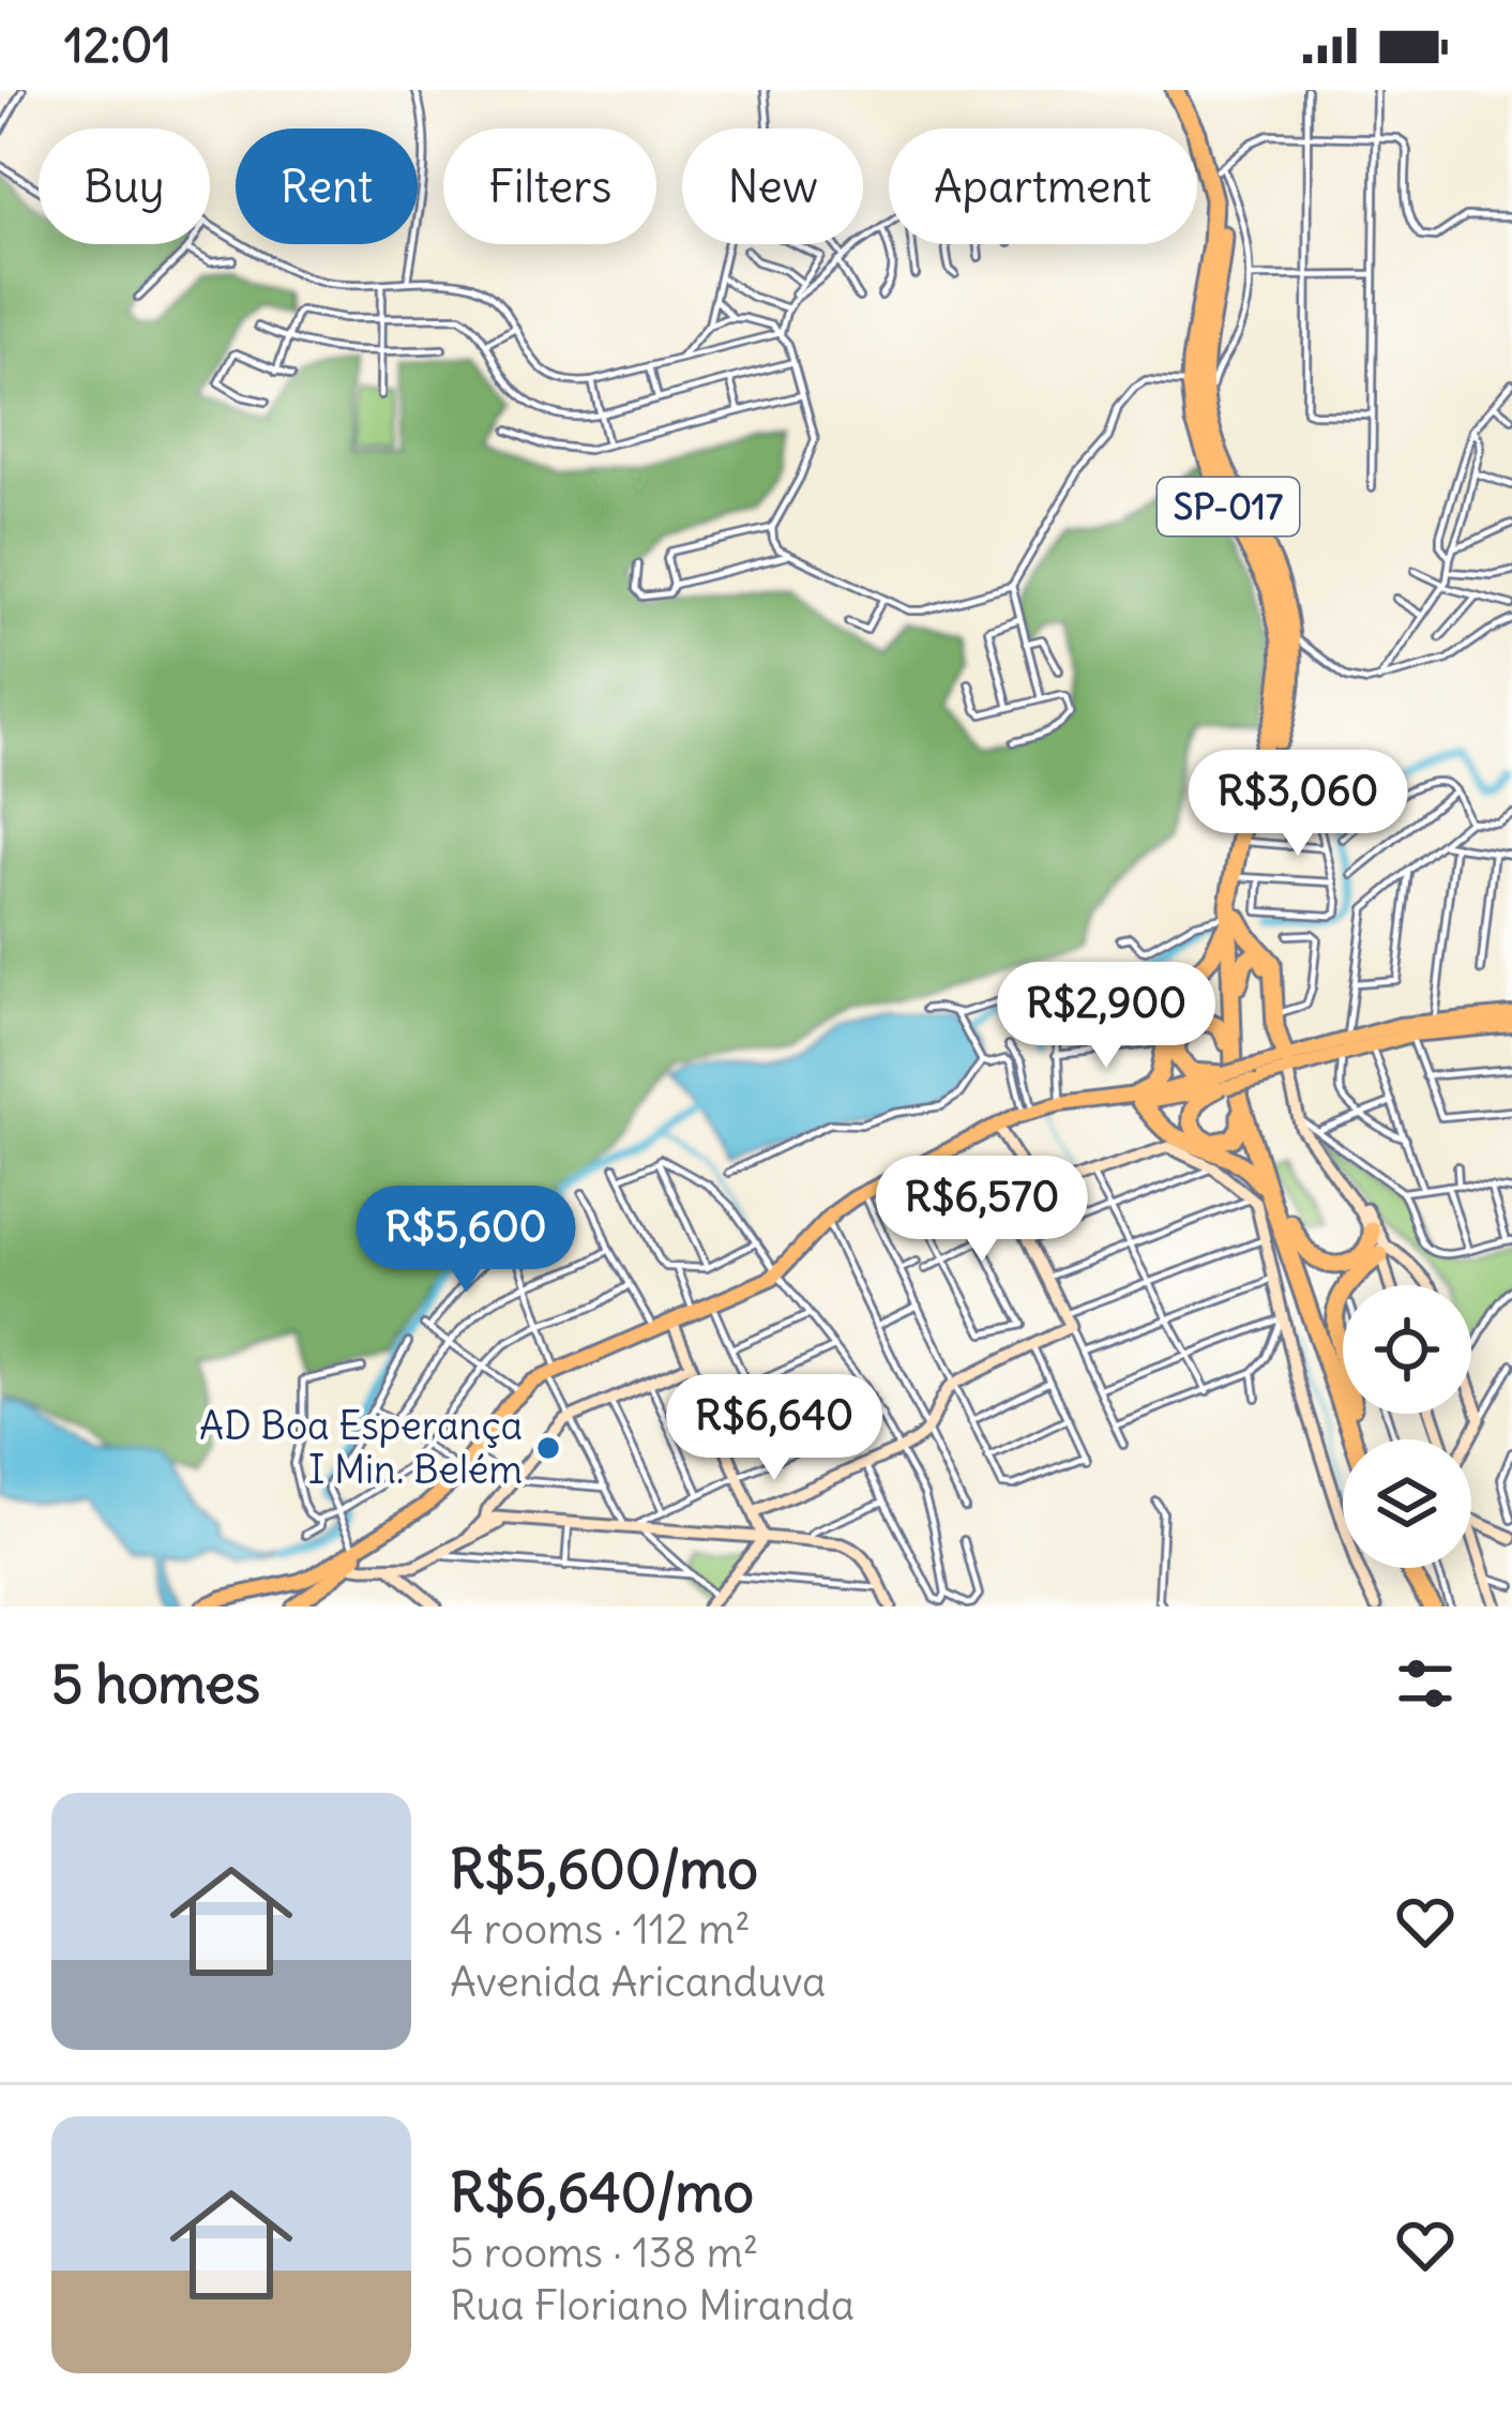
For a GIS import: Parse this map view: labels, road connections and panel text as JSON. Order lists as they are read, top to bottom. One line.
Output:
{"streets":{"highway":["SP-017"]},"places":["AD Boa Esperança I Min. Belém"],"page":{"status":"12:01","chip":["Buy","Rent","Filters","New","Apartment"],"price":["R$3,060","R$2,900","R$6,570","R$5,600","R$6,640"],"heading":"5 homes","list":[{"name":"R$5,600/mo","note":"4 rooms · 112 m² · Avenida Aricanduva"},{"name":"R$6,640/mo","note":"5 rooms · 138 m² · Rua Floriano Miranda"}]}}
